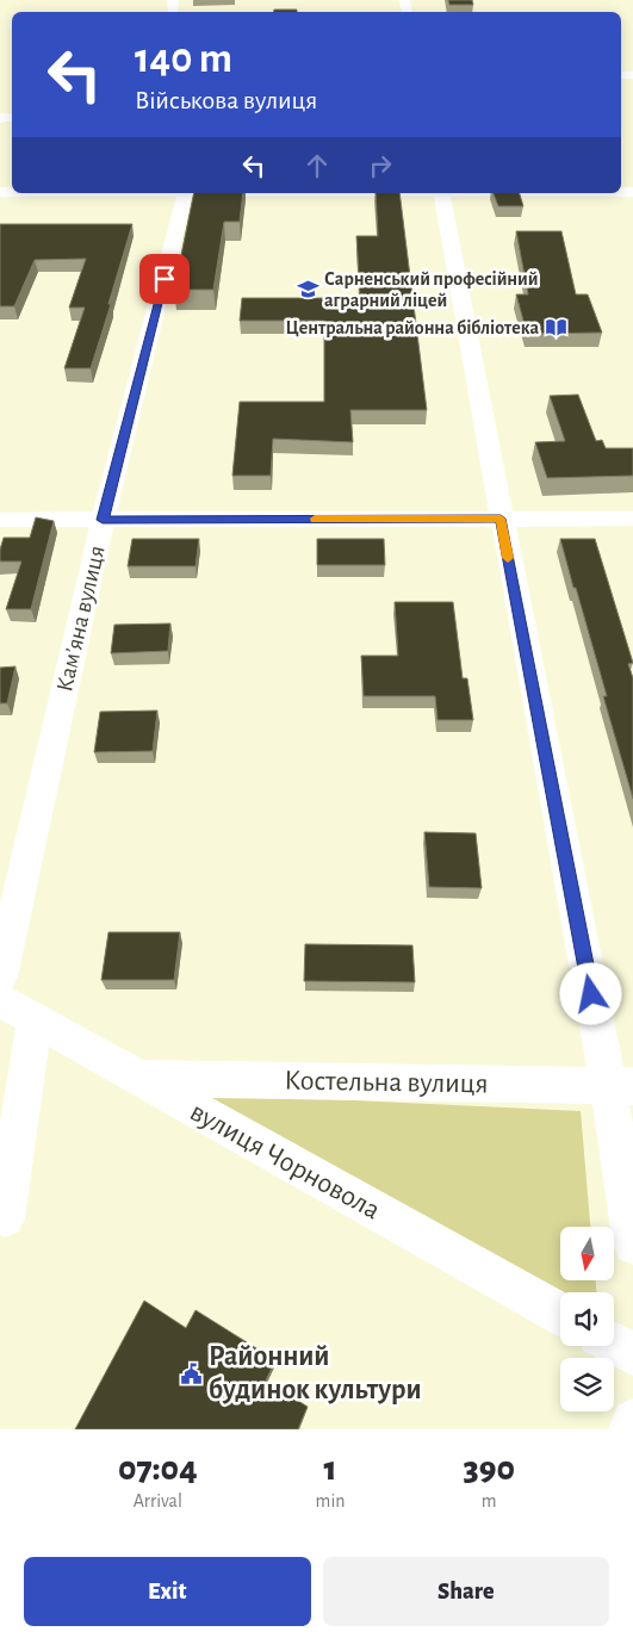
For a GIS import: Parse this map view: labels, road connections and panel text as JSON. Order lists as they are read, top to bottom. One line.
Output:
{"streets":{"street":["Камʼяна вулиця","Костельна вулиця","вулиця Чорновола"]},"crossings":[["Костельна вулиця","вулиця Чорновола"]],"places":{"school or university":["Сарненський професійний аграрний ліцей"],"library":["Центральна районна бібліотека"],"public building":["Районний будинок культури"]},"north":"bottom","page":{"turn":["140 m","Військова вулиця"],"eta":["07:04","Arrival","1","min","390","m"],"buttons":["Exit","Share"]}}
